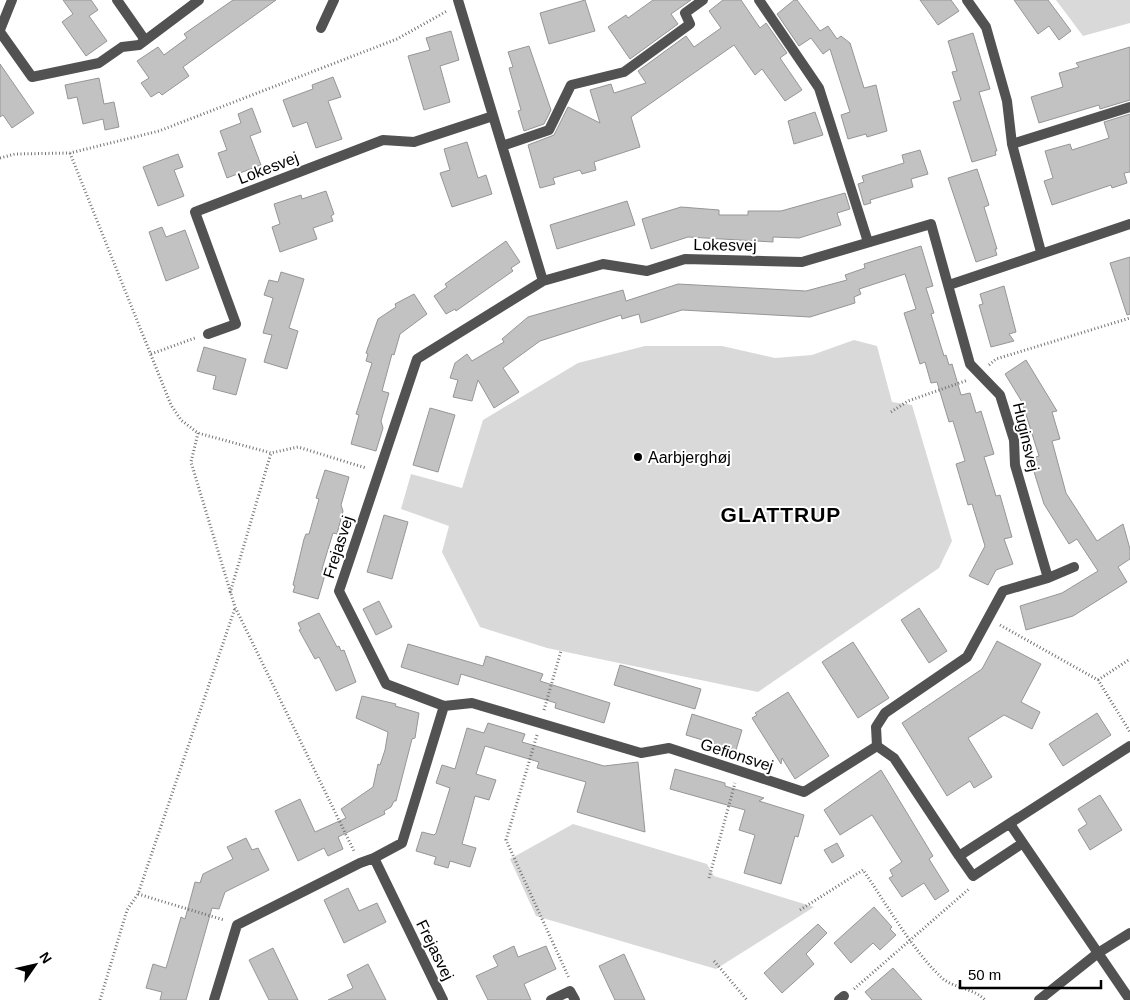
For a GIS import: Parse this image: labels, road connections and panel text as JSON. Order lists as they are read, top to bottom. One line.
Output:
{"streets":{"street":["Lokesvej","Huginsvej","Frejasvej","Gefionsvej"]},"crossings":[["Lokesvej","Huginsvej"],["Lokesvej","Frejasvej"],["Frejasvej","Gefionsvej"]],"districts":["GLATTRUP"],"places":["Aarbjerghøj"],"scale_bar":"50 m","north":"top right"}
